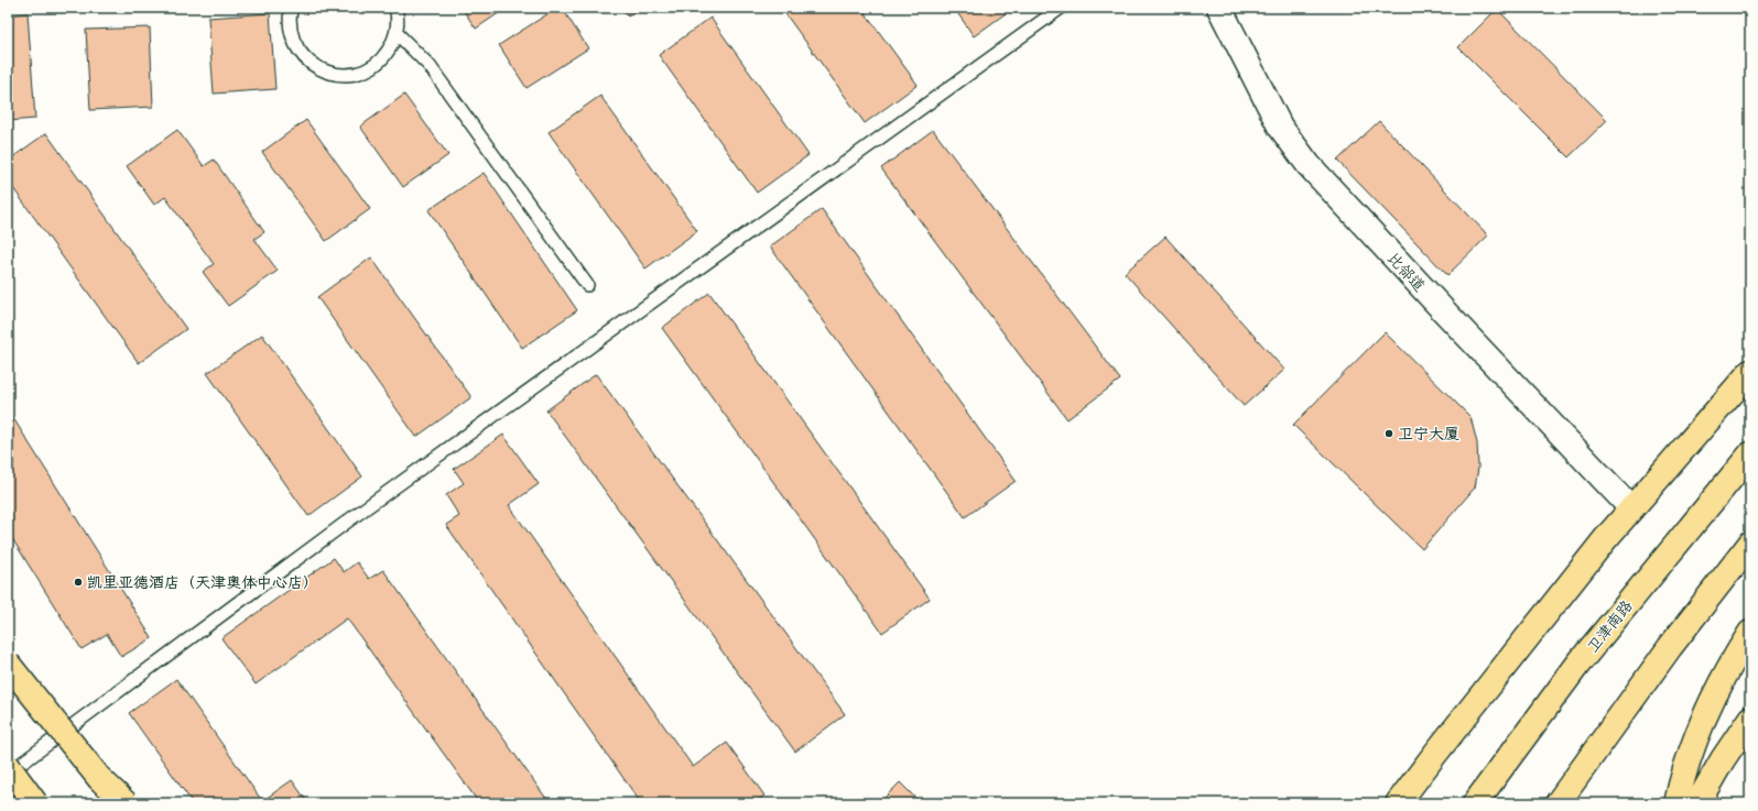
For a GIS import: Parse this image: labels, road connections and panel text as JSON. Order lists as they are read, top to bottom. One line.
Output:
{"streets":{"main road":["卫津南路"],"street":["比邻道"]},"places":["卫宁大厦","凯里亚德酒店（天津奥体中心店）"]}
